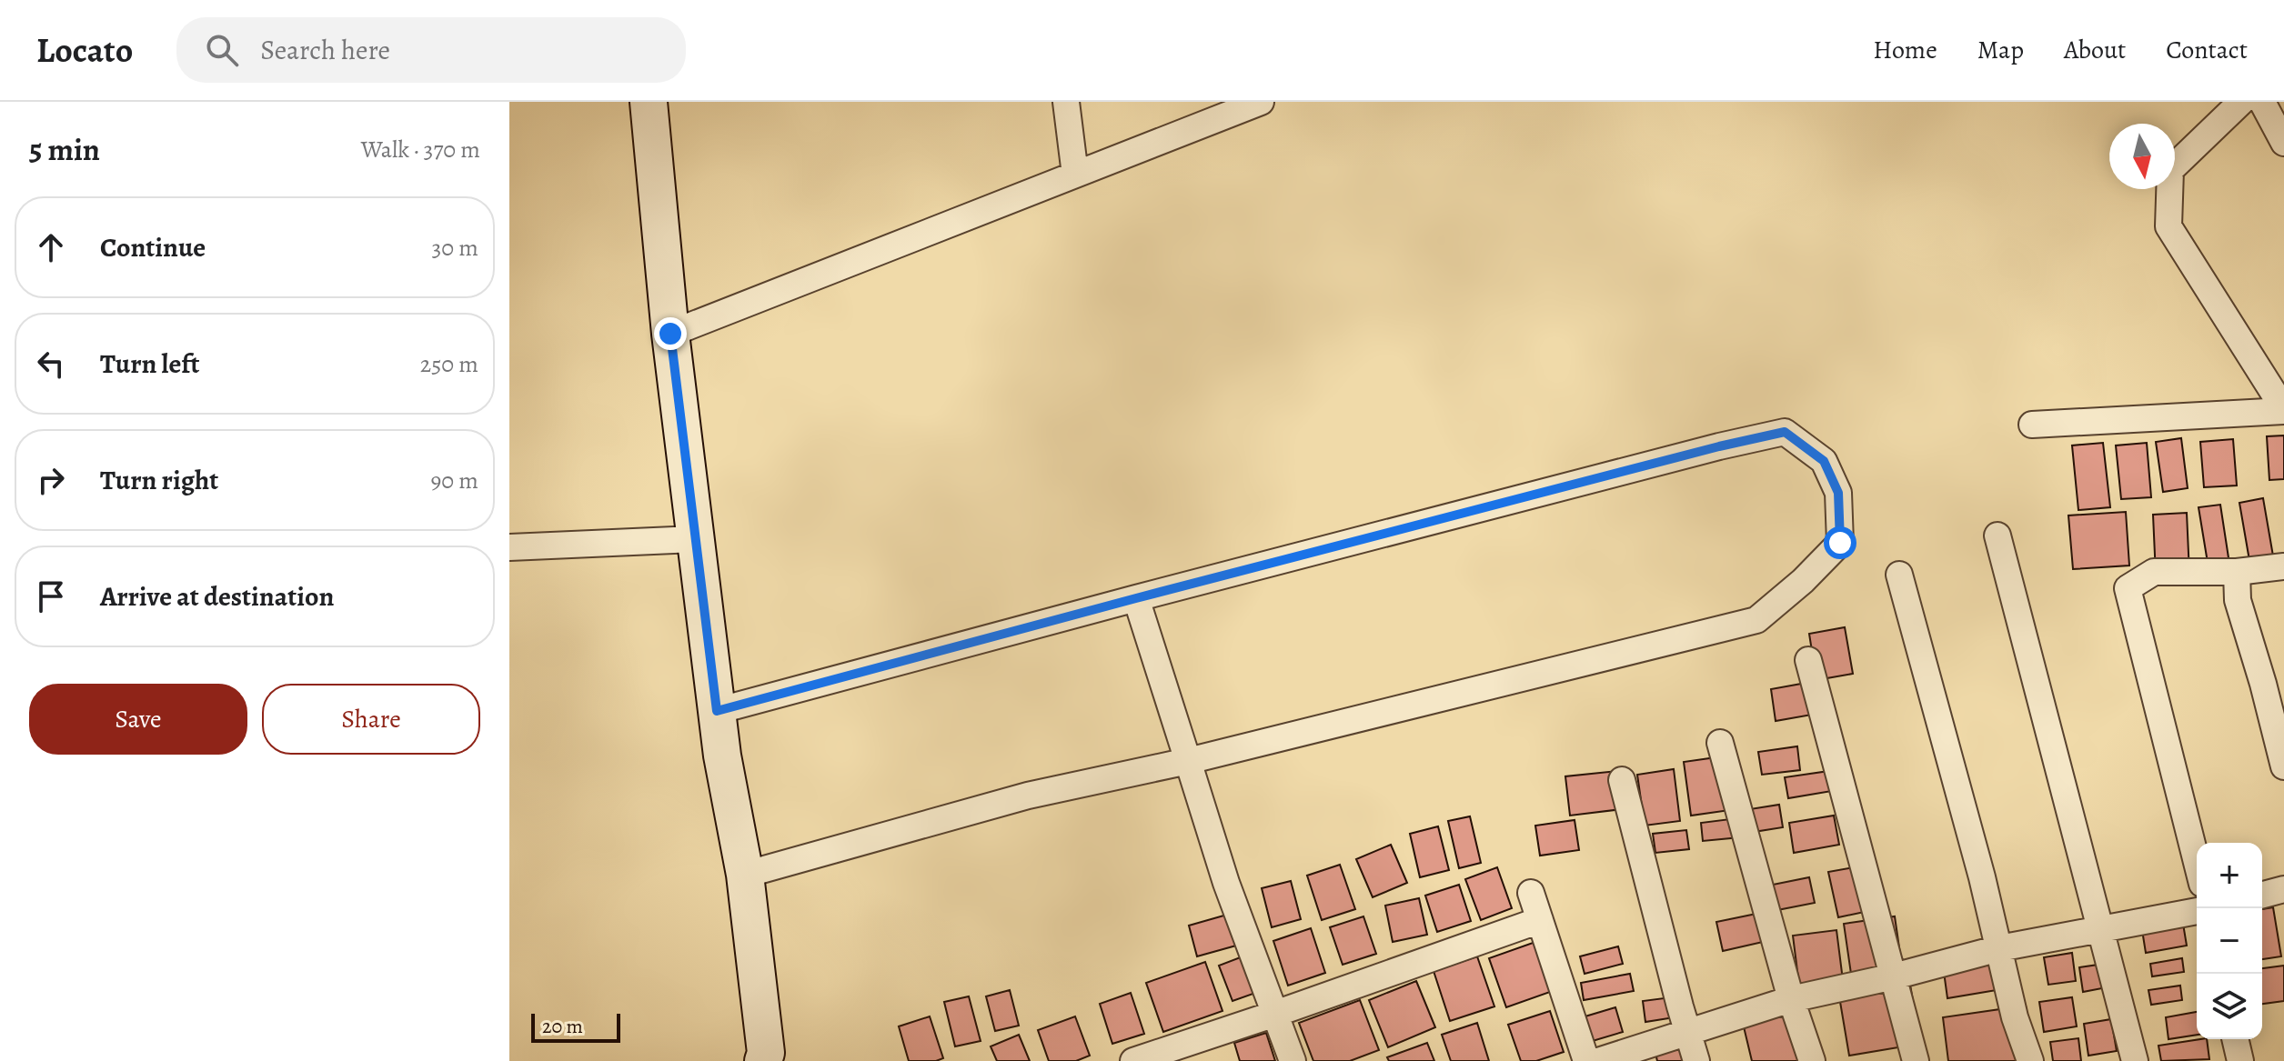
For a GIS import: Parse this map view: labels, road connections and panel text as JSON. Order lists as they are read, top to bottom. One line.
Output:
{"scale_bar":"20 m","north":"bottom","page":{"header":"Locato","search":"Search here","nav":["Home","Map","About","Contact"],"heading":["5 min","Walk · 370 m"],"list":[["Continue","30 m"],["Turn left","250 m"],["Turn right","90 m"],"Arrive at destination"],"buttons":["Save","Share"],"map_buttons":["+","−"],"scale":"20 m"}}
